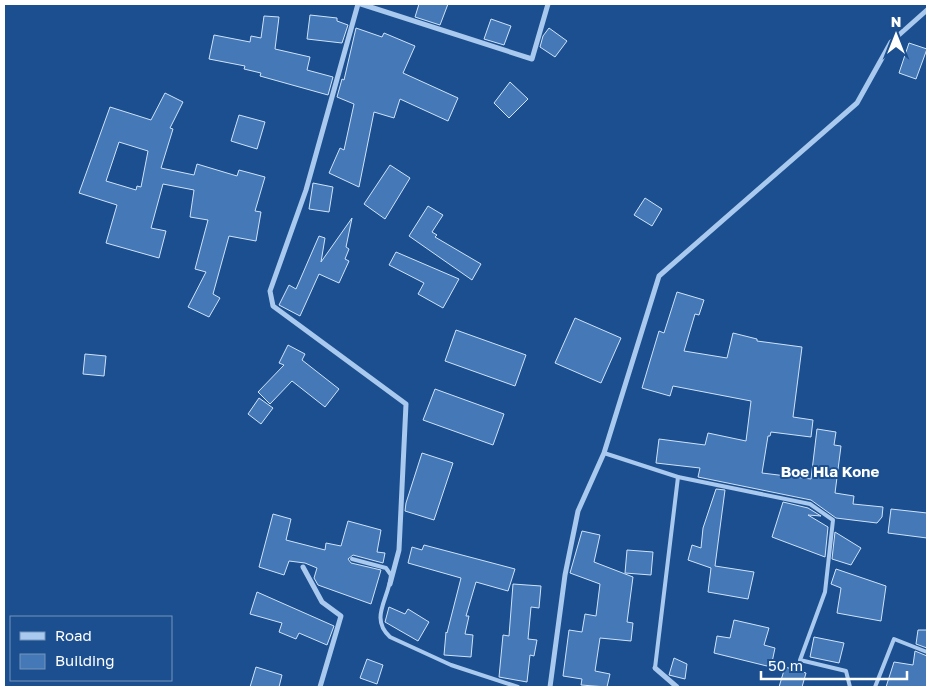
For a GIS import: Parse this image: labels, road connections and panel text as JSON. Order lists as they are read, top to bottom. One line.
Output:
{"districts":["Boe Hla Kone"],"legend":["Road","Building"],"scale_bar":"50 m","north":"top"}
